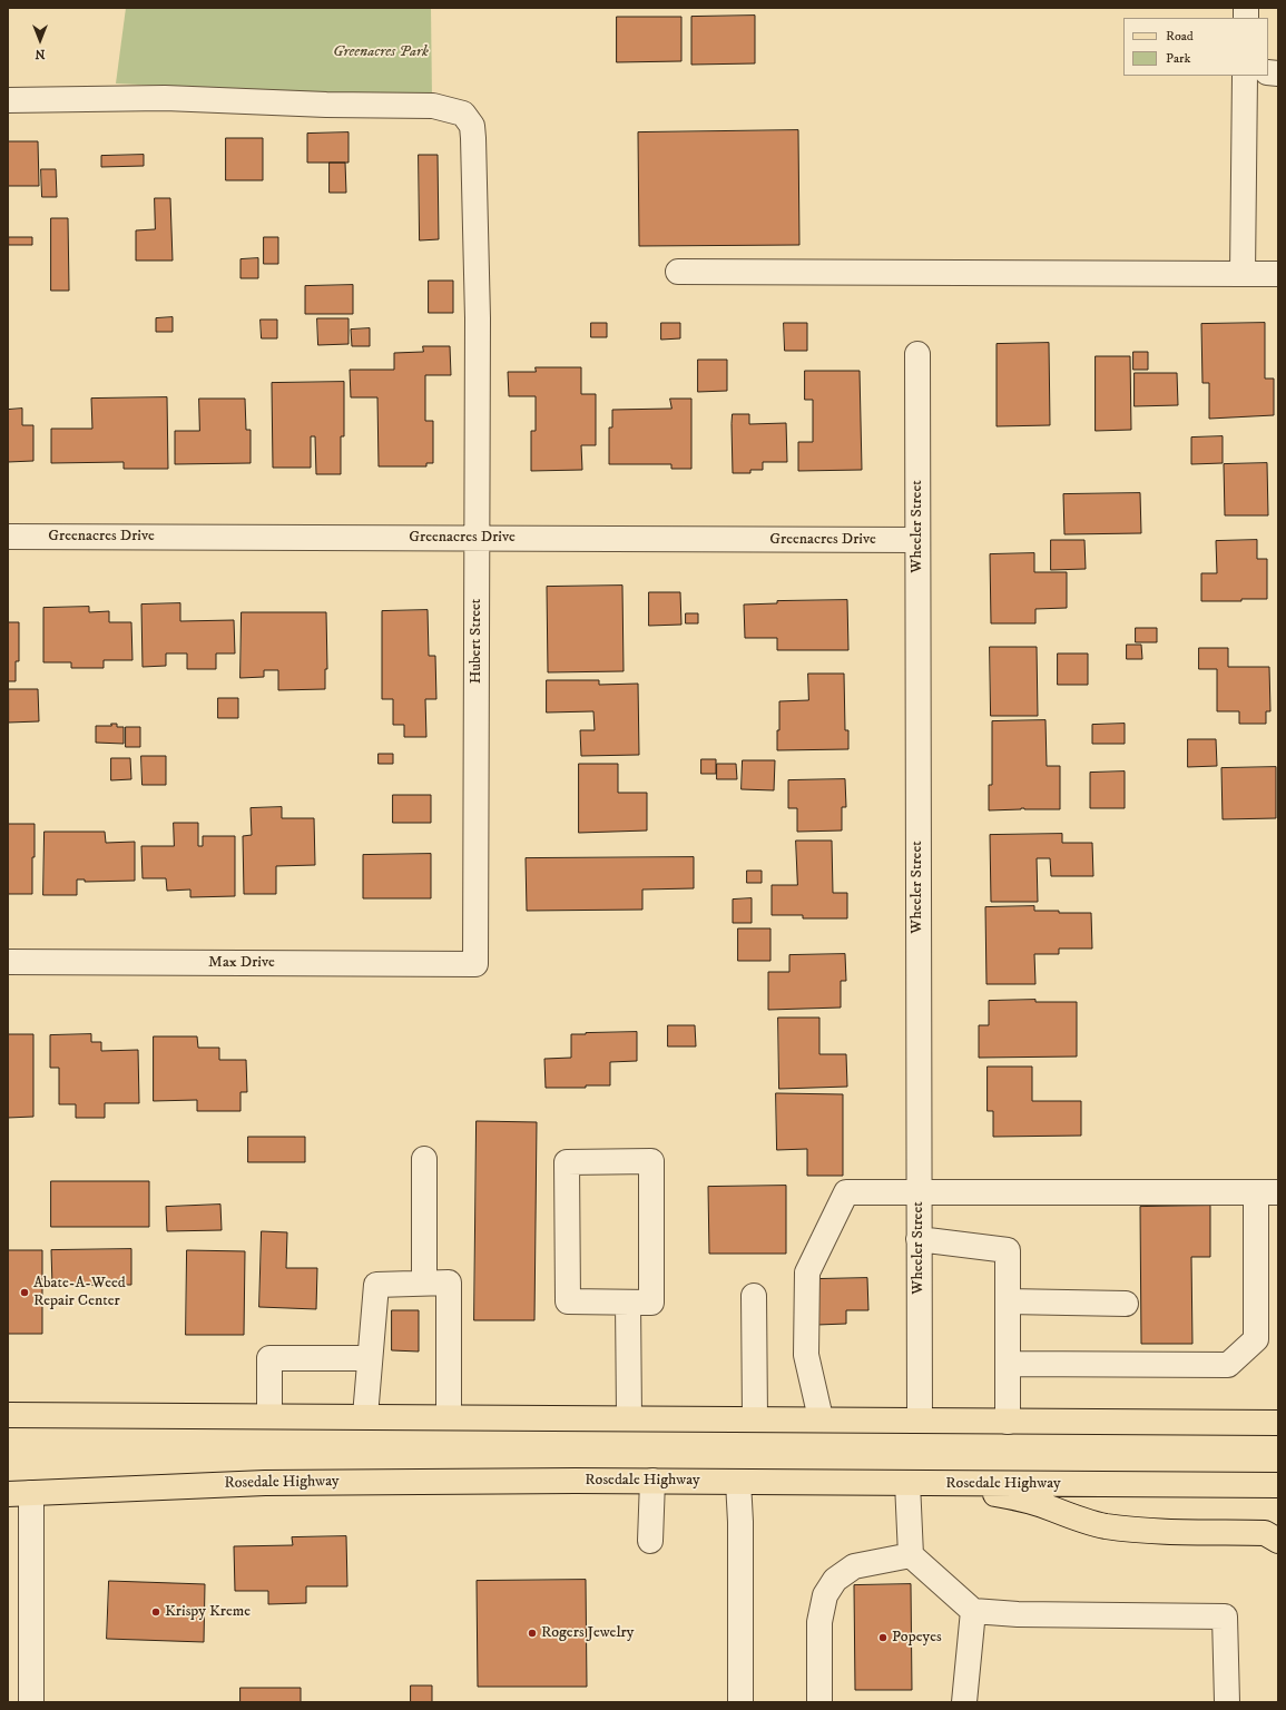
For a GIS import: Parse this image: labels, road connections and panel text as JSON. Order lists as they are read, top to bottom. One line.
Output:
{"streets":{"main road":["Rosedale Highway"],"street":["Wheeler Street","Greenacres Drive","Hubert Street","Max Drive"]},"crossings":[["Wheeler Street","Greenacres Drive"],["Greenacres Drive","Hubert Street"],["Hubert Street","Max Drive"]],"parks":["Greenacres Park"],"places":["Abate-A-Weed Repair Center","Krispy Kreme","Rogers Jewelry","Popeyes"],"legend":["Road","Park"],"north":"bottom"}
